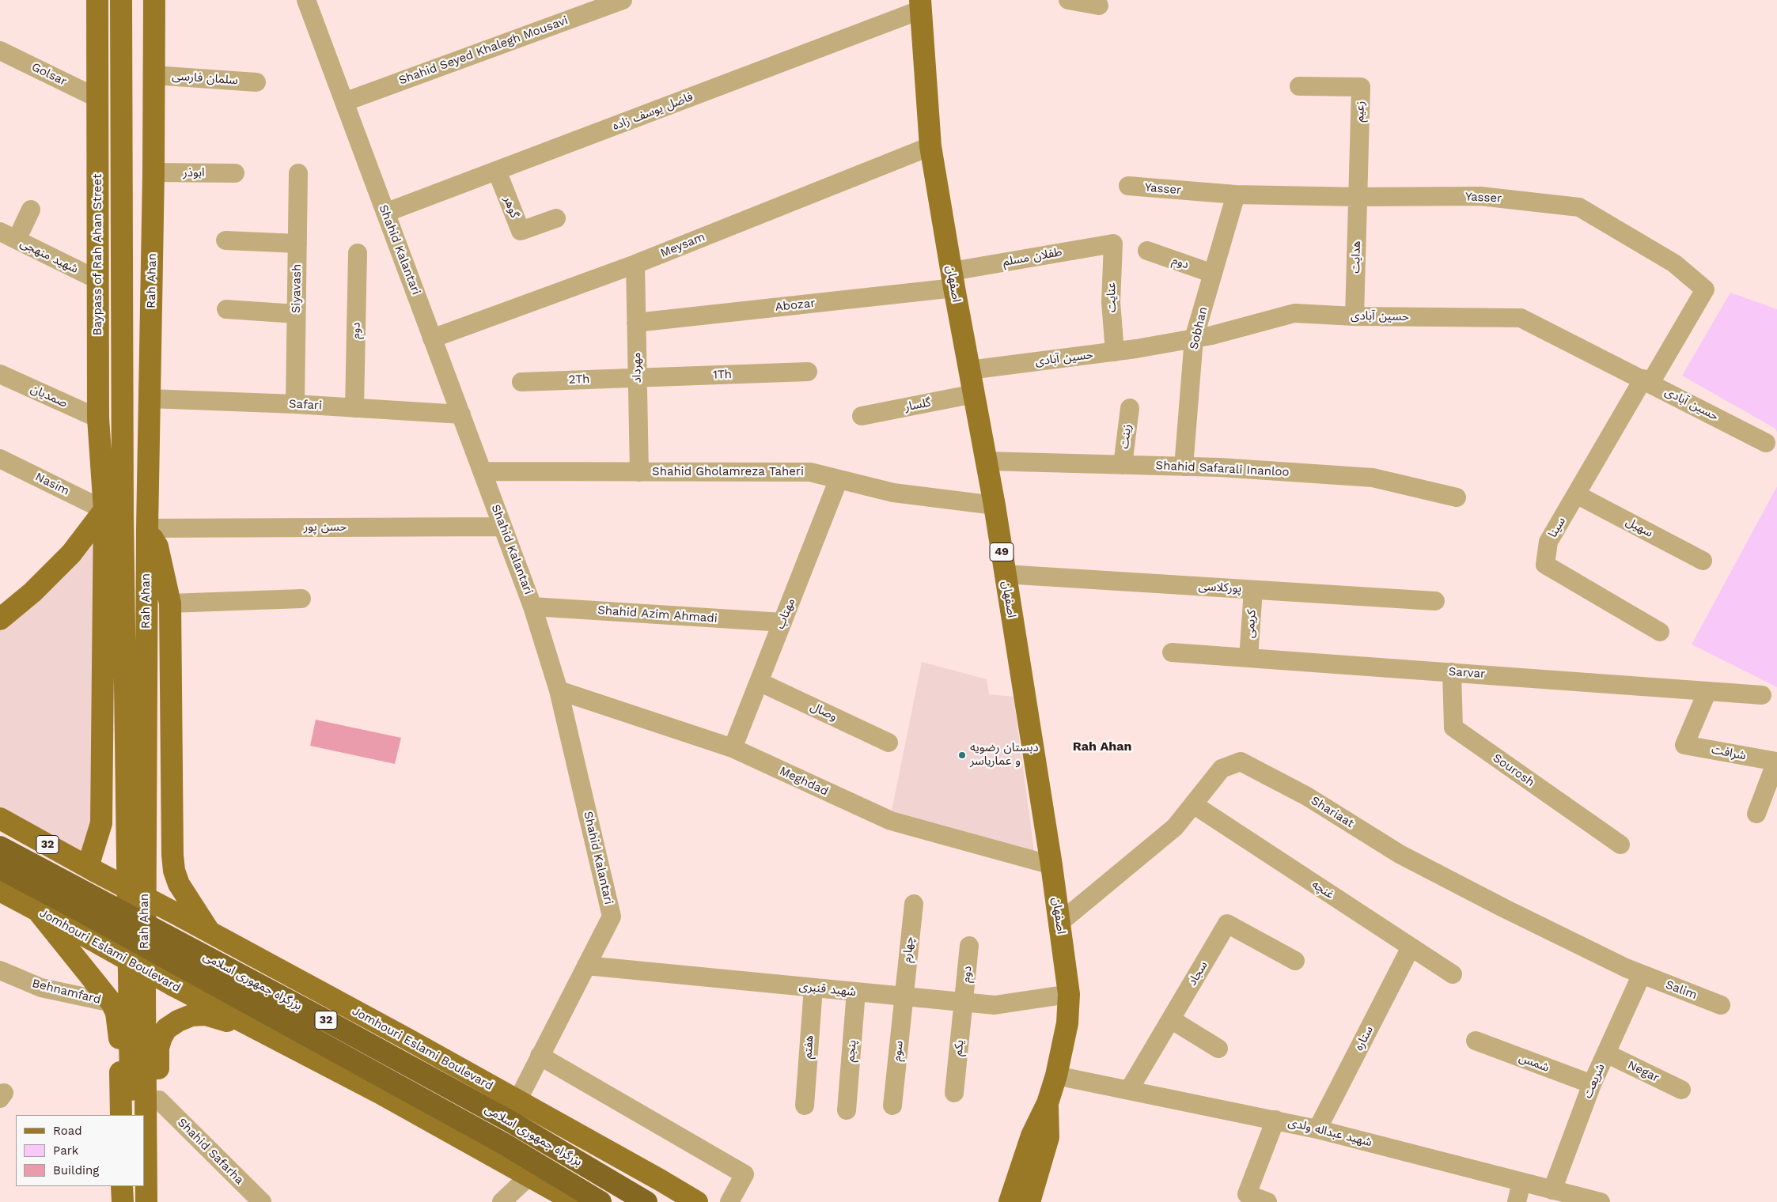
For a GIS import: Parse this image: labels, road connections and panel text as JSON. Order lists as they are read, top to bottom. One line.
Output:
{"streets":{"highway":["32","بزرگراه جمهوری اسلامی"],"main road":["Baypass of Rah Ahan Street","Rah Ahan","اصفهان","49","Jomhouri Eslami Boulevard"],"street":["Shahid Seyed Khalegh Mousavi","Golsar","سلمان فارسی","فاضل یوسف زاده","زعیم","ابوذر","Yasser","گوهر","Meysam","Shahid Kalantari","شهید منهجی","طفلان مسلم","هدایت","دوم","Siyavash","عنایت","Abozar","حسین آبادی","Sobhan","مهرداد","1Th","2Th","صمدیان","Safari","گلسار","زینت","Shahid Safarali Inanloo","Shahid Gholamreza Taheri","Nasim","حسن پور","سینا","سهیل","پورکلاسی","مهتاب","Shahid Azim Ahmadi","کریمی","Sarvar","وصال","شرافت","Sourosh","Meghdad","Shariaat","غنچه","چهارم","سجاد","شهید قنبری","Salim","Behnamfard","ستاره","هفتم","یکم","پنجم","سوم","شمس","Negar","شریعت","شهید عبداله ولدی","Shahid Safarha"]},"crossings":[["Shahid Seyed Khalegh Mousavi","Shahid Kalantari"],["Golsar","Baypass of Rah Ahan Street"],["سلمان فارسی","Rah Ahan"],["فاضل یوسف زاده","گوهر"],["فاضل یوسف زاده","Shahid Kalantari"],["فاضل یوسف زاده","اصفهان"],["زعیم","Yasser"],["زعیم","هدایت"],["ابوذر","Rah Ahan"],["Yasser","هدایت"],["Yasser","حسین آبادی"],["Yasser","Sobhan"],["Yasser","سینا"],["Meysam","Shahid Kalantari"],["Meysam","اصفهان"],["Meysam","مهرداد"],["Shahid Kalantari","Safari"],["Shahid Kalantari","Shahid Gholamreza Taheri"],["Shahid Kalantari","حسن پور"],["Shahid Kalantari","Shahid Azim Ahmadi"],["Shahid Kalantari","Meghdad"],["Shahid Kalantari","Jomhouri Eslami Boulevard"],["Shahid Kalantari","شهید قنبری"],["Baypass of Rah Ahan Street","شهید منهجی"],["Baypass of Rah Ahan Street","Rah Ahan"],["Baypass of Rah Ahan Street","صمدیان"],["Baypass of Rah Ahan Street","Nasim"],["طفلان مسلم","اصفهان"],["طفلان مسلم","عنایت"],["طفلان مسلم","Abozar"],["هدایت","حسین آبادی"],["دوم","Sobhan"],["دوم","Safari"],["دوم","شهید قنبری"],["دوم","یکم"],["Rah Ahan","Safari"],["Rah Ahan","Nasim"],["Rah Ahan","حسن پور"],["اصفهان","Abozar"],["اصفهان","حسین آبادی"],["اصفهان","گلسار"],["اصفهان","Shahid Safarali Inanloo"],["اصفهان","Shahid Gholamreza Taheri"],["اصفهان","پورکلاسی"],["اصفهان","Meghdad"],["اصفهان","Shariaat"],["اصفهان","شهید قنبری"],["اصفهان","شهید عبداله ولدی"],["Siyavash","Safari"],["عنایت","حسین آبادی"],["Abozar","مهرداد"],["حسین آبادی","Sobhan"],["حسین آبادی","سینا"],["Sobhan","Shahid Safarali Inanloo"],["مهرداد","1Th"],["مهرداد","2Th"],["مهرداد","Shahid Gholamreza Taheri"],["1Th","2Th"],["زینت","Shahid Safarali Inanloo"],["Shahid Gholamreza Taheri","مهتاب"],["سینا","سهیل"],["پورکلاسی","کریمی"],["مهتاب","Shahid Azim Ahmadi"],["مهتاب","وصال"],["مهتاب","Meghdad"],["کریمی","Sarvar"],["Sarvar","شرافت"],["Sarvar","Sourosh"],["Shariaat","غنچه"],["Shariaat","Salim"],["Shariaat","شریعت"],["غنچه","ستاره"],["چهارم","شهید قنبری"],["چهارم","سوم"],["سجاد","شهید عبداله ولدی"],["شهید قنبری","هفتم"],["شهید قنبری","یکم"],["شهید قنبری","پنجم"],["شهید قنبری","سوم"],["Salim","شریعت"],["ستاره","شهید عبداله ولدی"],["شمس","شریعت"],["Negar","شریعت"],["شریعت","شهید عبداله ولدی"]],"districts":["Rah Ahan"],"places":["دبستان رضویه و عماریاسر"],"legend":["Road","Park","Building"]}
